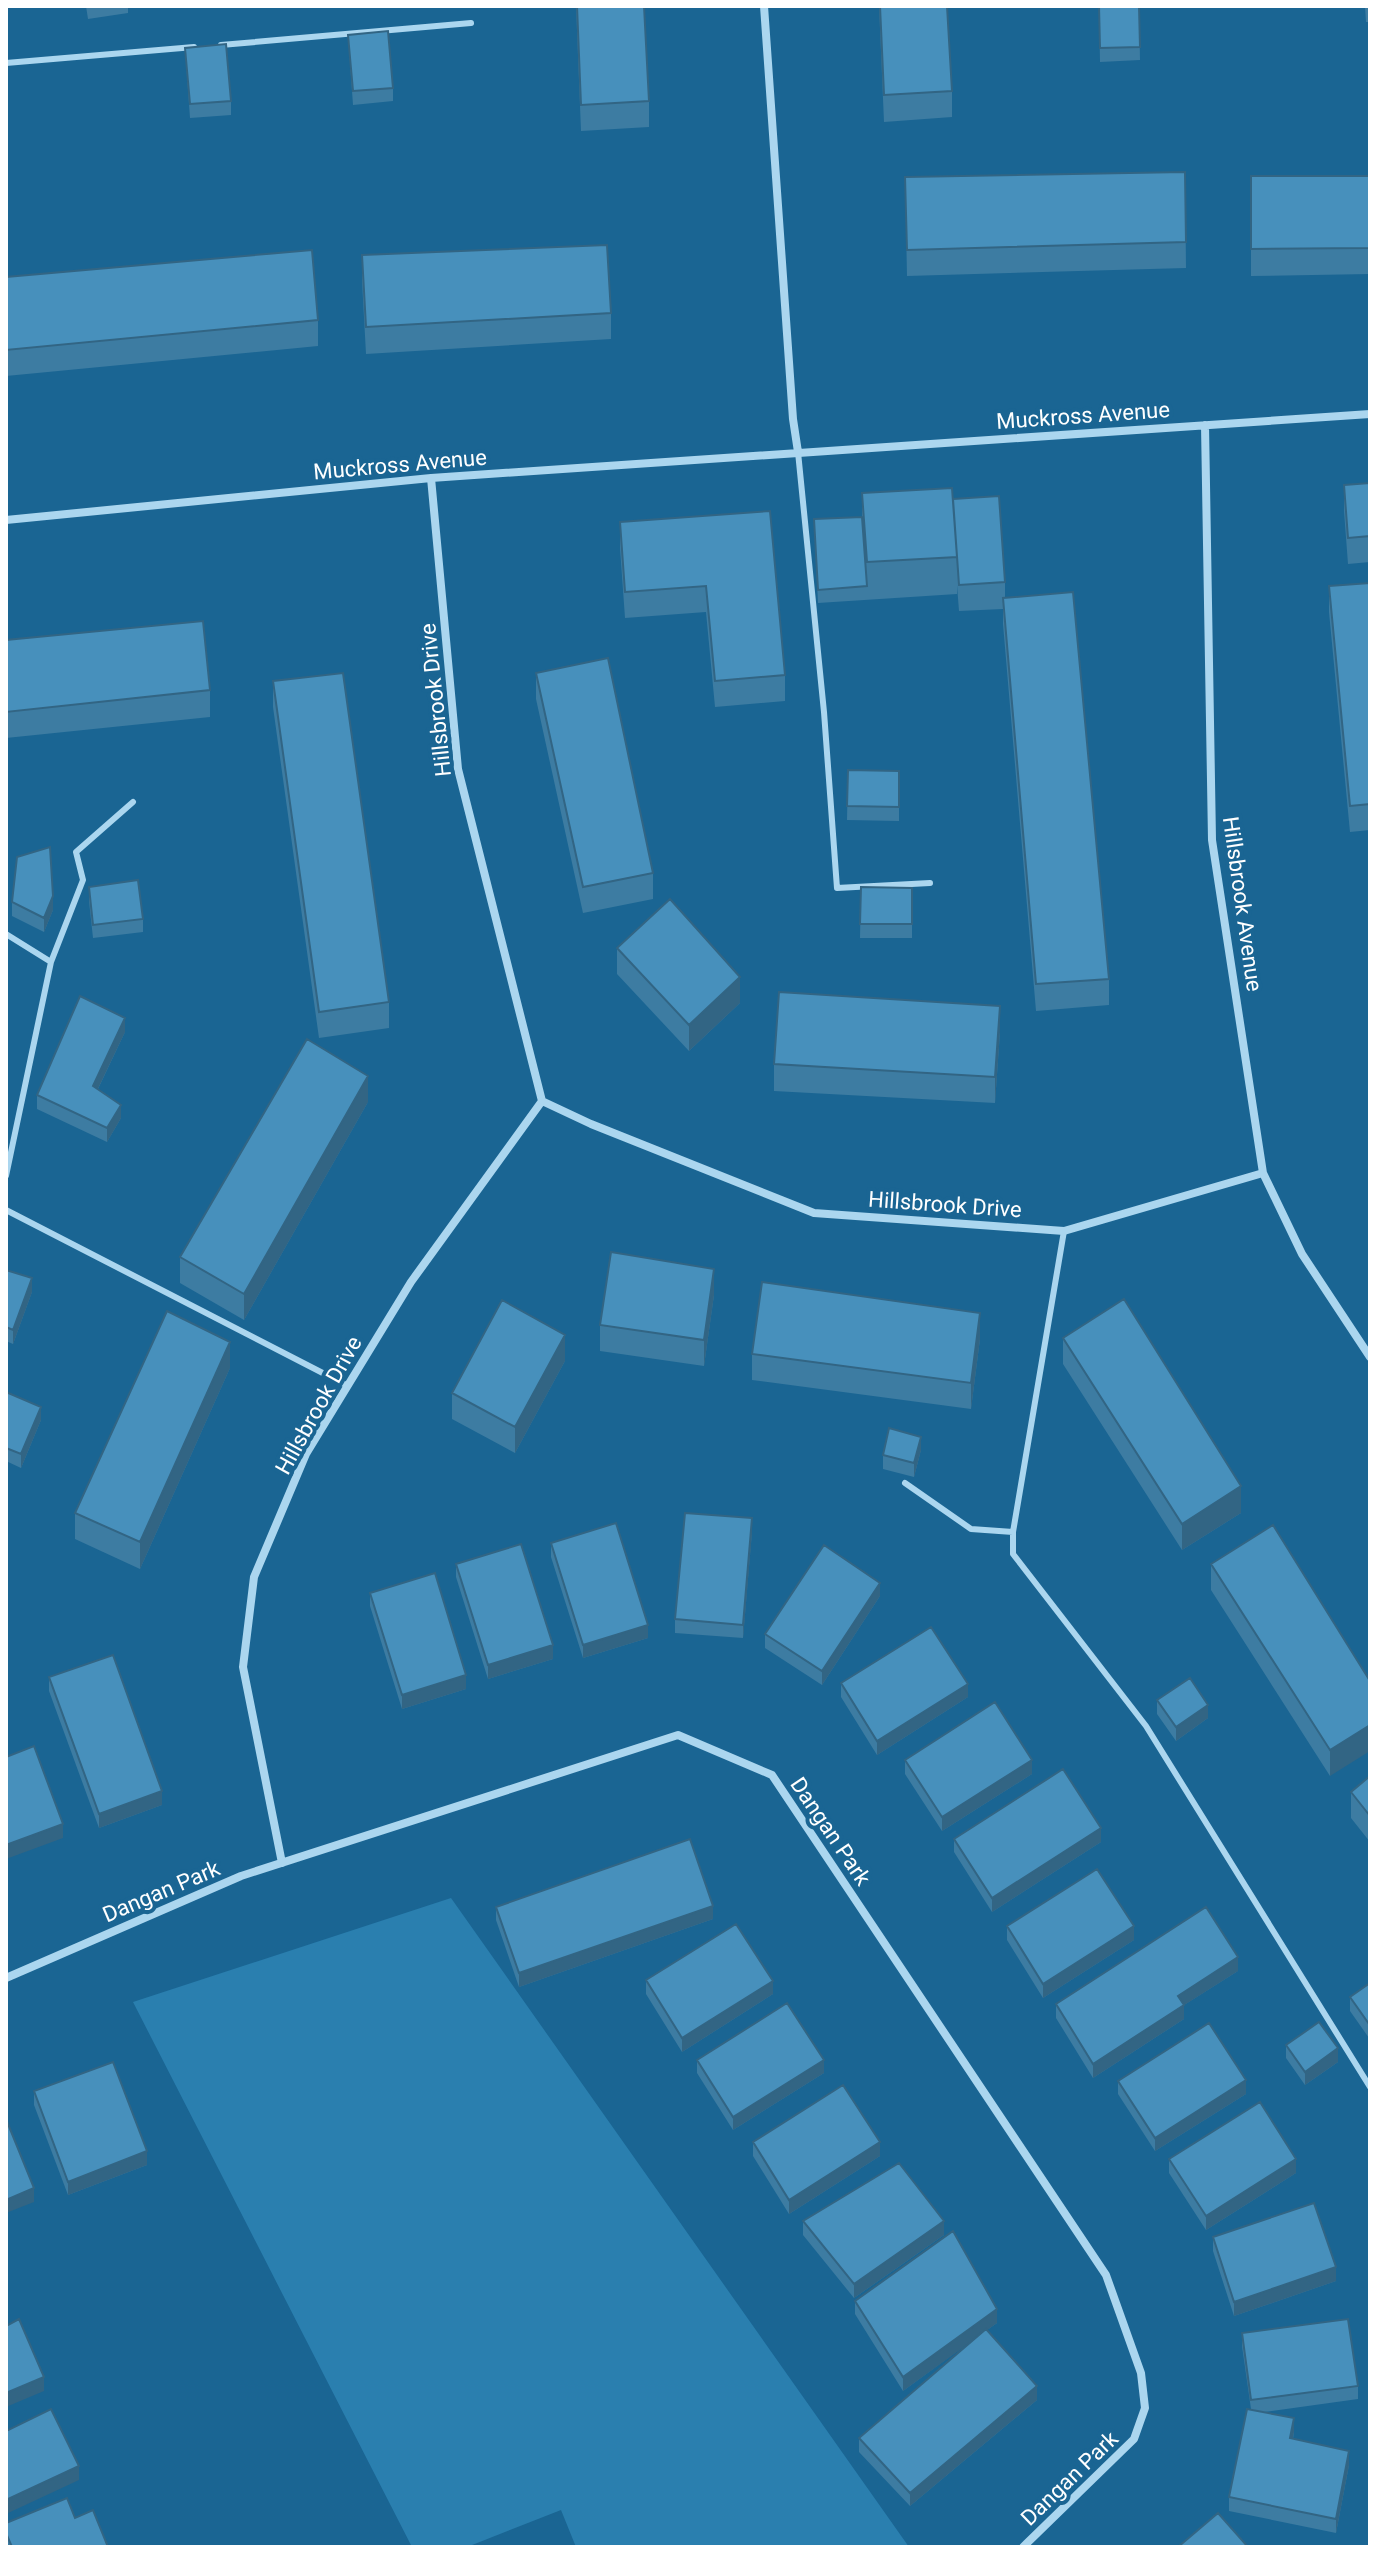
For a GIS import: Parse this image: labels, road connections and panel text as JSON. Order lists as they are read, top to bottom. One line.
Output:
{"streets":{"street":["Muckross Avenue","Hillsbrook Drive","Hillsbrook Avenue","Dangan Park"]},"crossings":[["Muckross Avenue","Hillsbrook Drive"],["Muckross Avenue","Hillsbrook Avenue"],["Hillsbrook Drive","Hillsbrook Avenue"],["Hillsbrook Drive","Dangan Park"]]}
